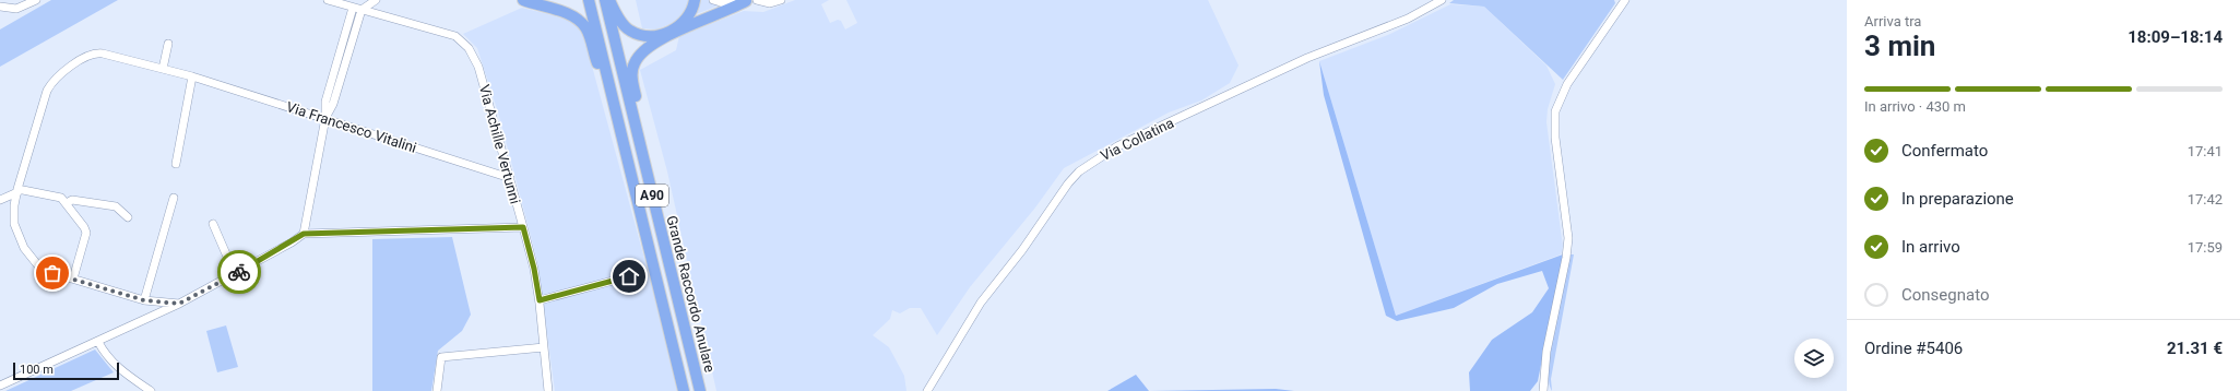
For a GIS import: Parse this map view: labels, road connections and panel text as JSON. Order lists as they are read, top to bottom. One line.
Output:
{"streets":{"highway":["A90","Grande Raccordo Anulare"],"street":["Via Francesco Vitalini","Via Collatina","Via Achille Vertunni"]},"crossings":[["Via Francesco Vitalini","Via Achille Vertunni"]],"scale_bar":"100 m","page":{"heading":["3 min","Arriva tra","18:09–18:14"],"panel":["Ordine #5406","21.31 €"],"bar":"In arrivo · 430 m","list":[["Confermato","17:41"],["In preparazione","17:42"],["In arrivo","17:59"],"Consegnato"],"scale":"100 m"}}
